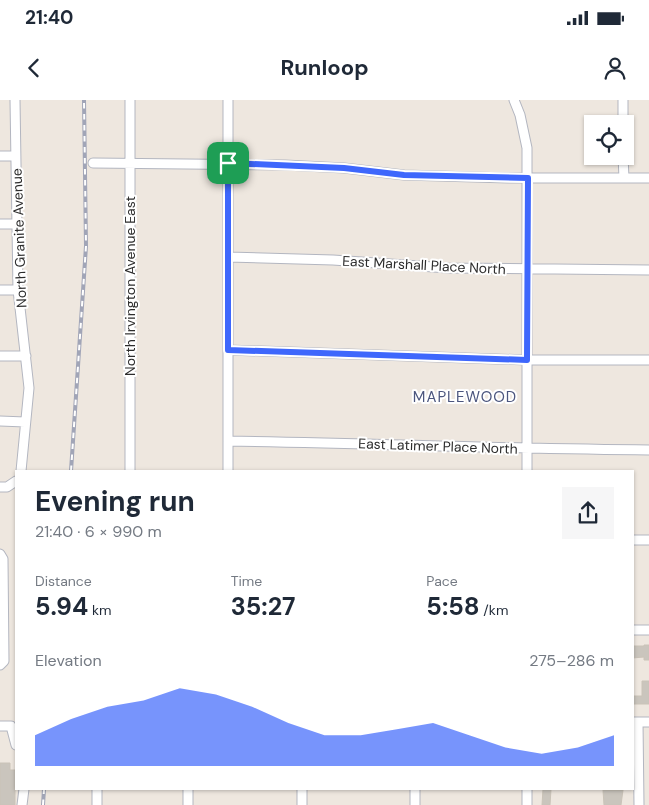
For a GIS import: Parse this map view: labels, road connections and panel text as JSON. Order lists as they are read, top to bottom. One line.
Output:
{"streets":{"street":["North Granite Avenue","East Marshall Place North","North Irvington Avenue East","East Latimer Place North"]},"districts":["MAPLEWOOD"],"page":{"status":"21:40","header":"Runloop","heading":["Evening run","21:40 · 6 × 990 m"],"stats":[["Distance","5.94 km"],["Time","35:27"],["Pace","5:58 /km"]],"chart":["Elevation","275–286 m"]}}
